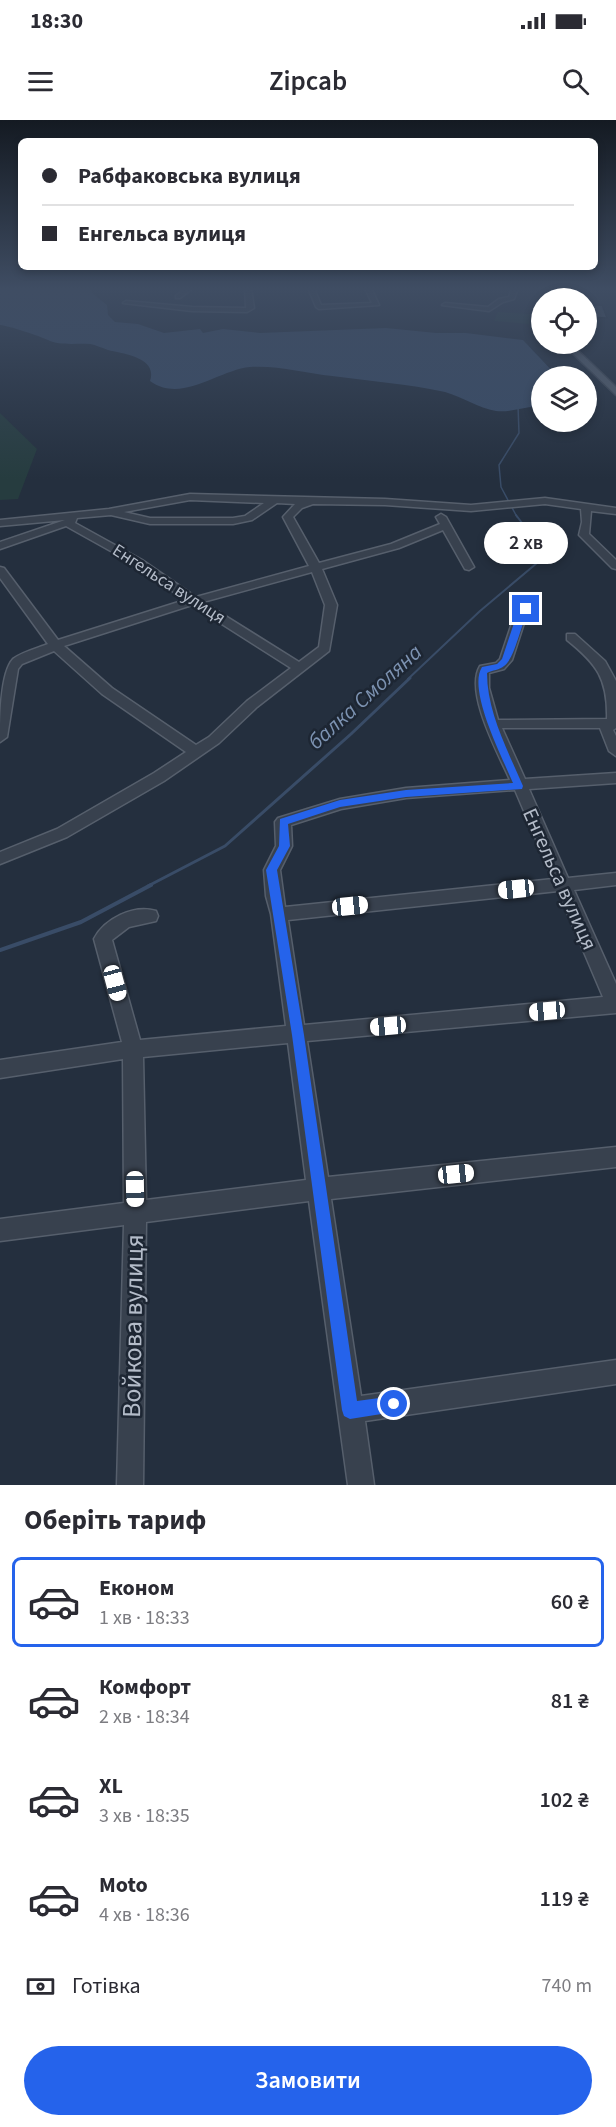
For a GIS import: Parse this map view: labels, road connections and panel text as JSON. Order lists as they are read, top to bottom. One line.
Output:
{"streets":{"street":["Енгельса вулиця","Войкова вулиця"]},"water":["балка Смоляна"],"page":{"status":"18:30","header":"Zipcab","banner":["Рабфаковська вулиця","Енгельса вулиця"],"bubble":"2 хв","heading":"Оберіть тариф","list":[{"name":"Економ","note":"1 хв · 18:33","value":"60 ₴"},{"name":"Комфорт","note":"2 хв · 18:34","value":"81 ₴"},{"name":"XL","note":"3 хв · 18:35","value":"102 ₴"},{"name":"Moto","note":"4 хв · 18:36","value":"119 ₴"}],"pay":["Готівка","740 m"],"buttons":"Замовити"}}
